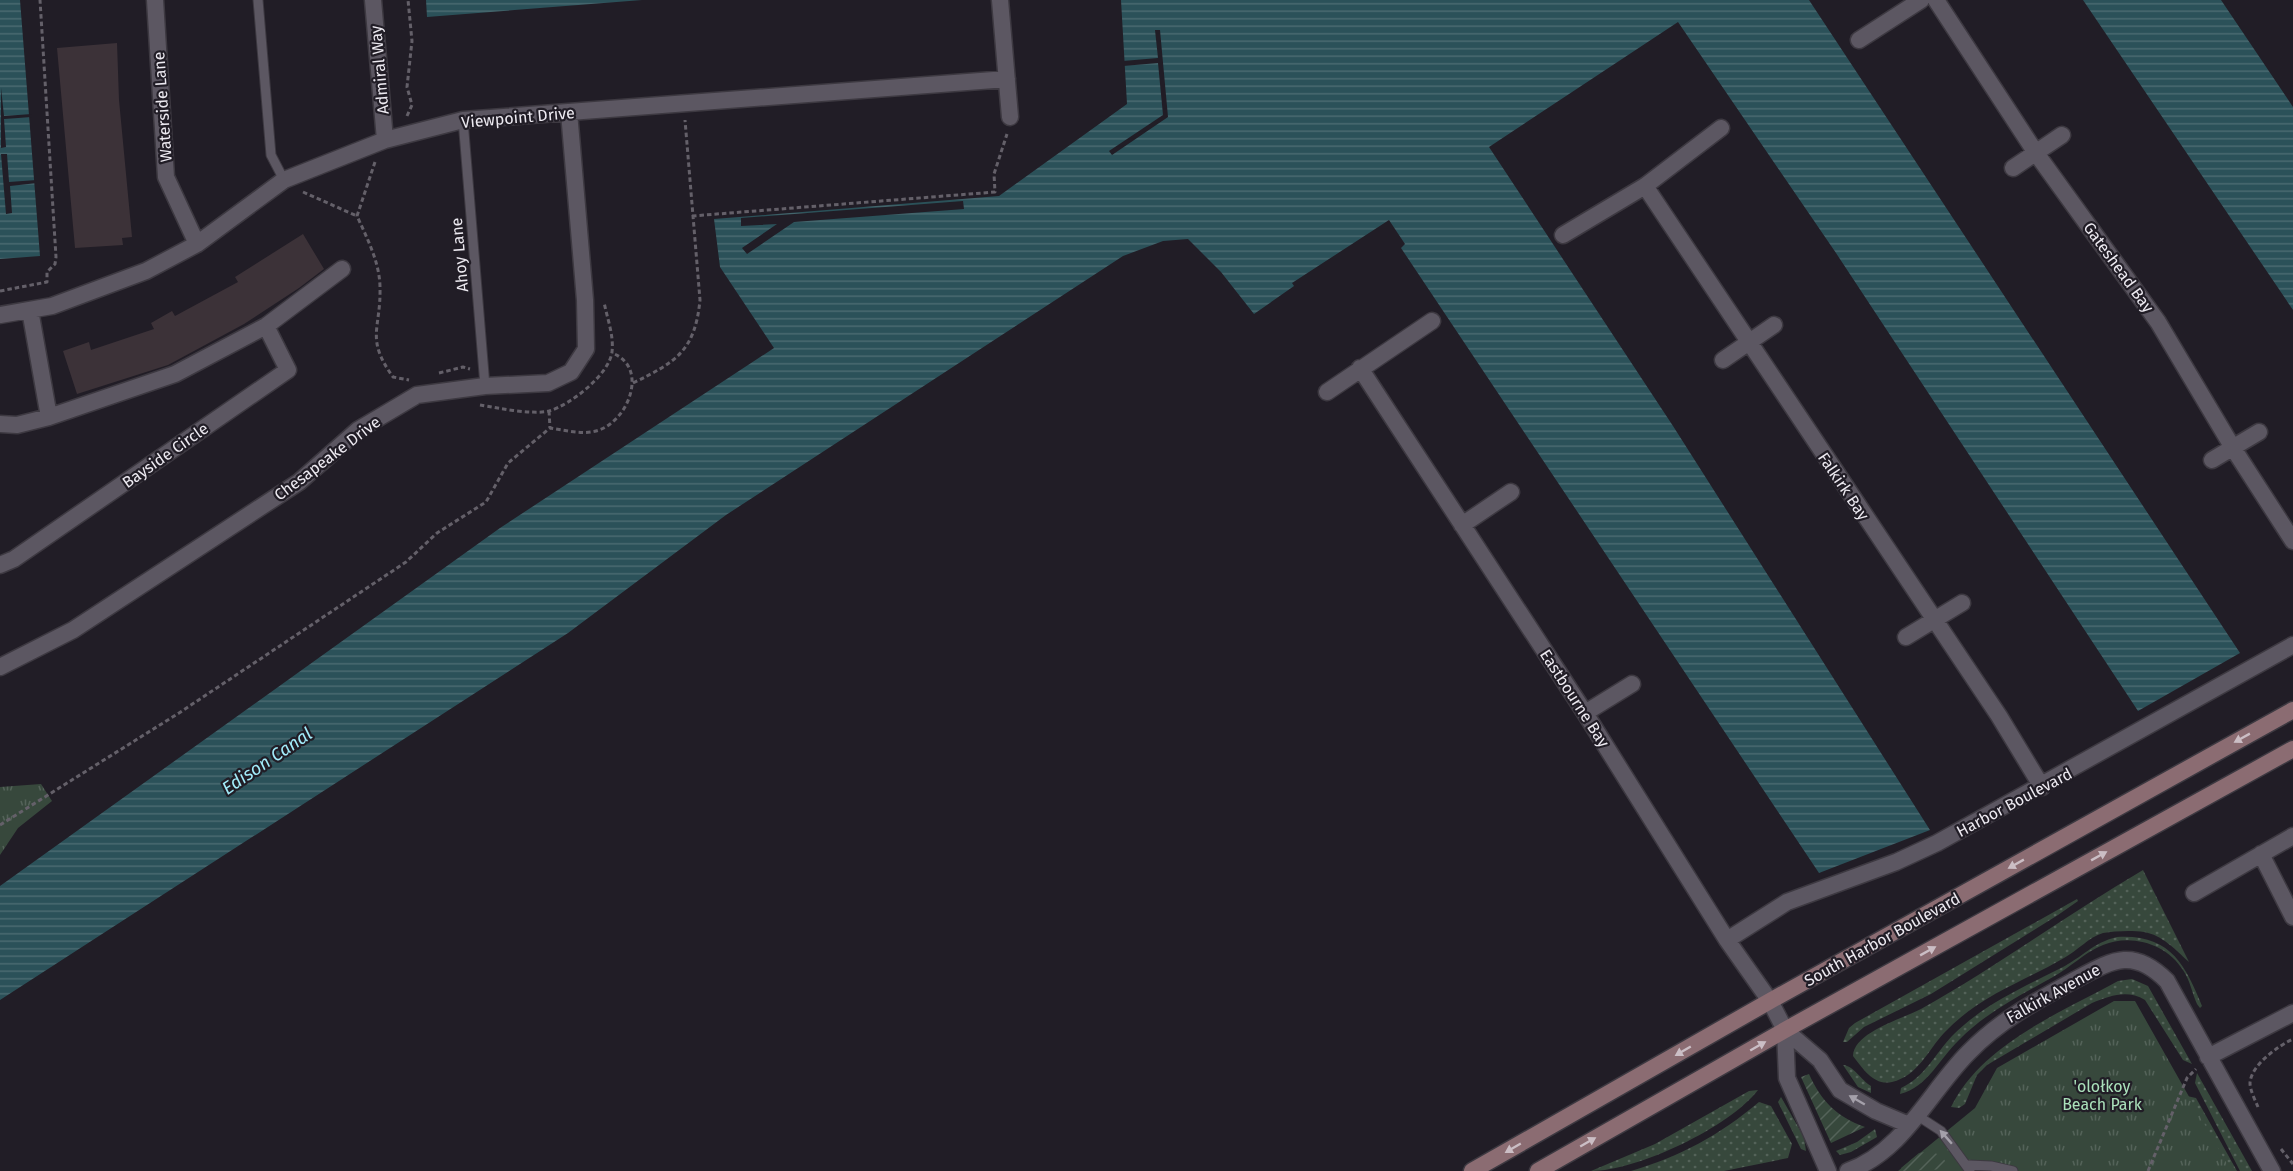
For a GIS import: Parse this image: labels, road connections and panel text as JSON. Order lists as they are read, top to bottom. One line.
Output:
{"streets":{"main road":["South Harbor Boulevard"],"street":["Admiral Way","Waterside Lane","Viewpoint Drive","Gateshead Bay","Bayside Circle","Chesapeake Drive","Falkirk Bay","Eastbourne Bay","Harbor Boulevard","Falkirk Avenue"],"lane":["Ahoy Lane"]},"crossings":[["Admiral Way","Viewpoint Drive"],["Waterside Lane","Viewpoint Drive"],["Viewpoint Drive","Ahoy Lane"],["Viewpoint Drive","Chesapeake Drive"],["Ahoy Lane","Chesapeake Drive"],["Falkirk Bay","Harbor Boulevard"],["Eastbourne Bay","Harbor Boulevard"],["Eastbourne Bay","South Harbor Boulevard"],["Eastbourne Bay","Falkirk Avenue"]],"water":["Edison Canal"],"parks":["'olołkoy Beach Park"]}
